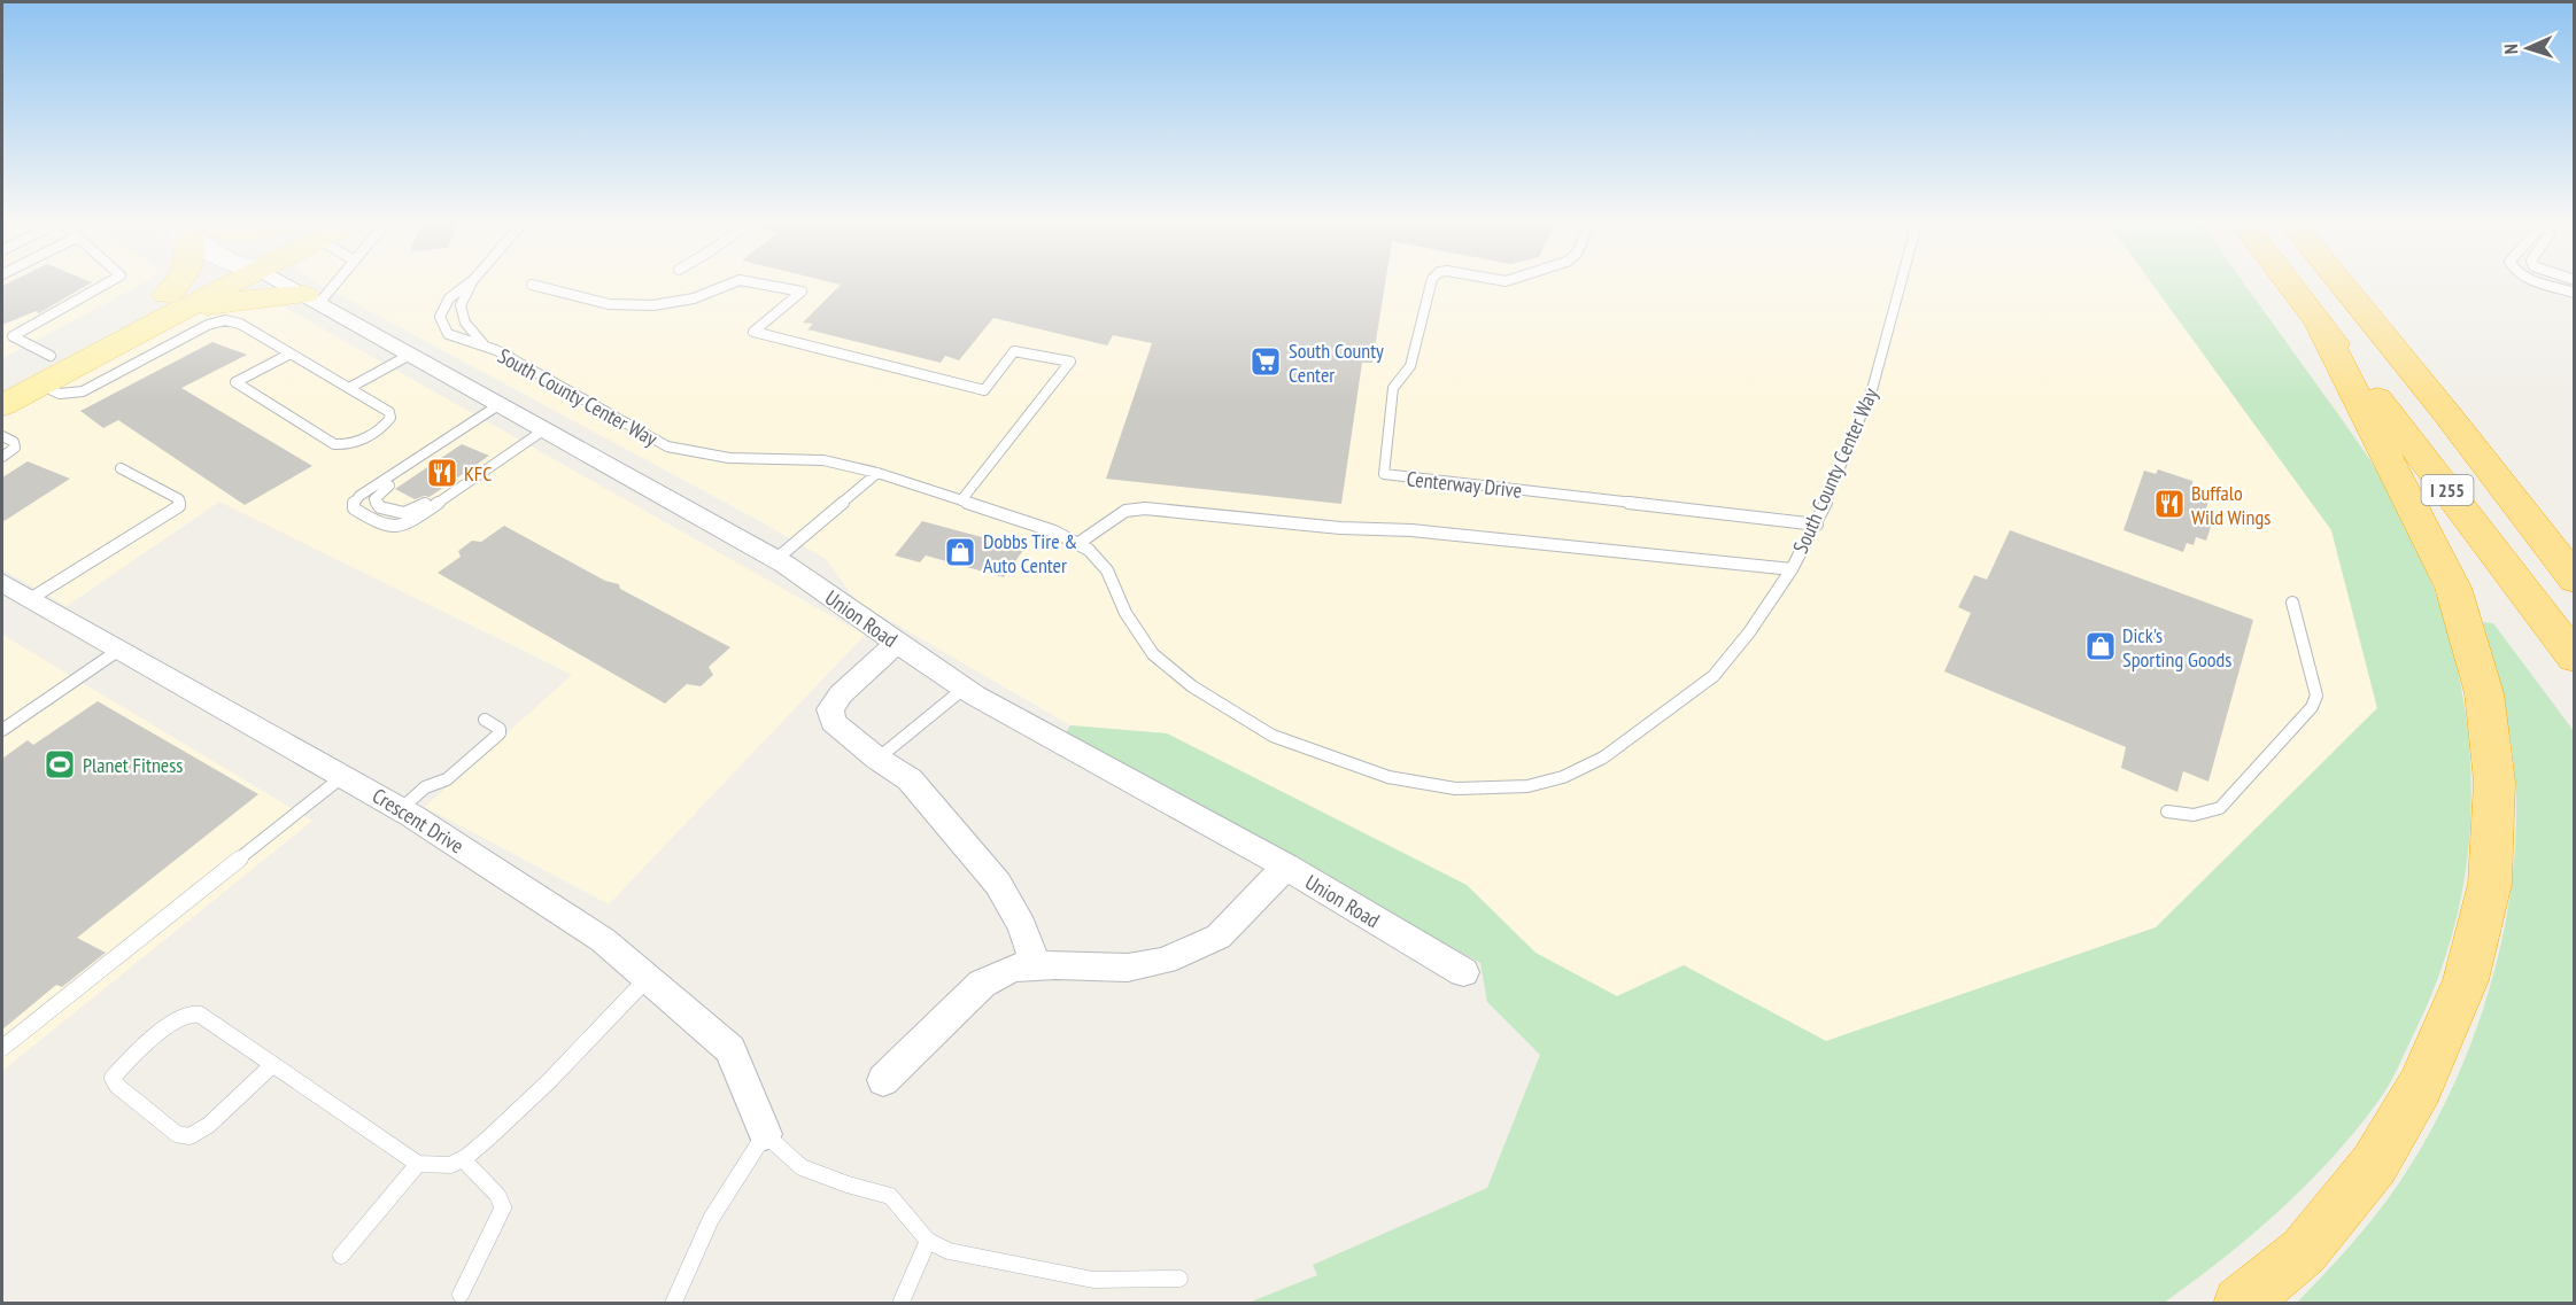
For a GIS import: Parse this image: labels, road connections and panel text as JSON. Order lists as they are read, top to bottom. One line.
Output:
{"streets":{"highway":["I 255"],"street":["Union Road","Crescent Drive"],"lane":["South County Center Way","Centerway Drive"]},"crossings":[["South County Center Way","Centerway Drive"]],"places":{"supermarket":["South County Center"],"restaurant":["KFC","Buffalo Wild Wings"],"shop":["Dobbs Tire & Auto Center","Dick's Sporting Goods"],"sports":["Planet Fitness"]},"north":"left"}
